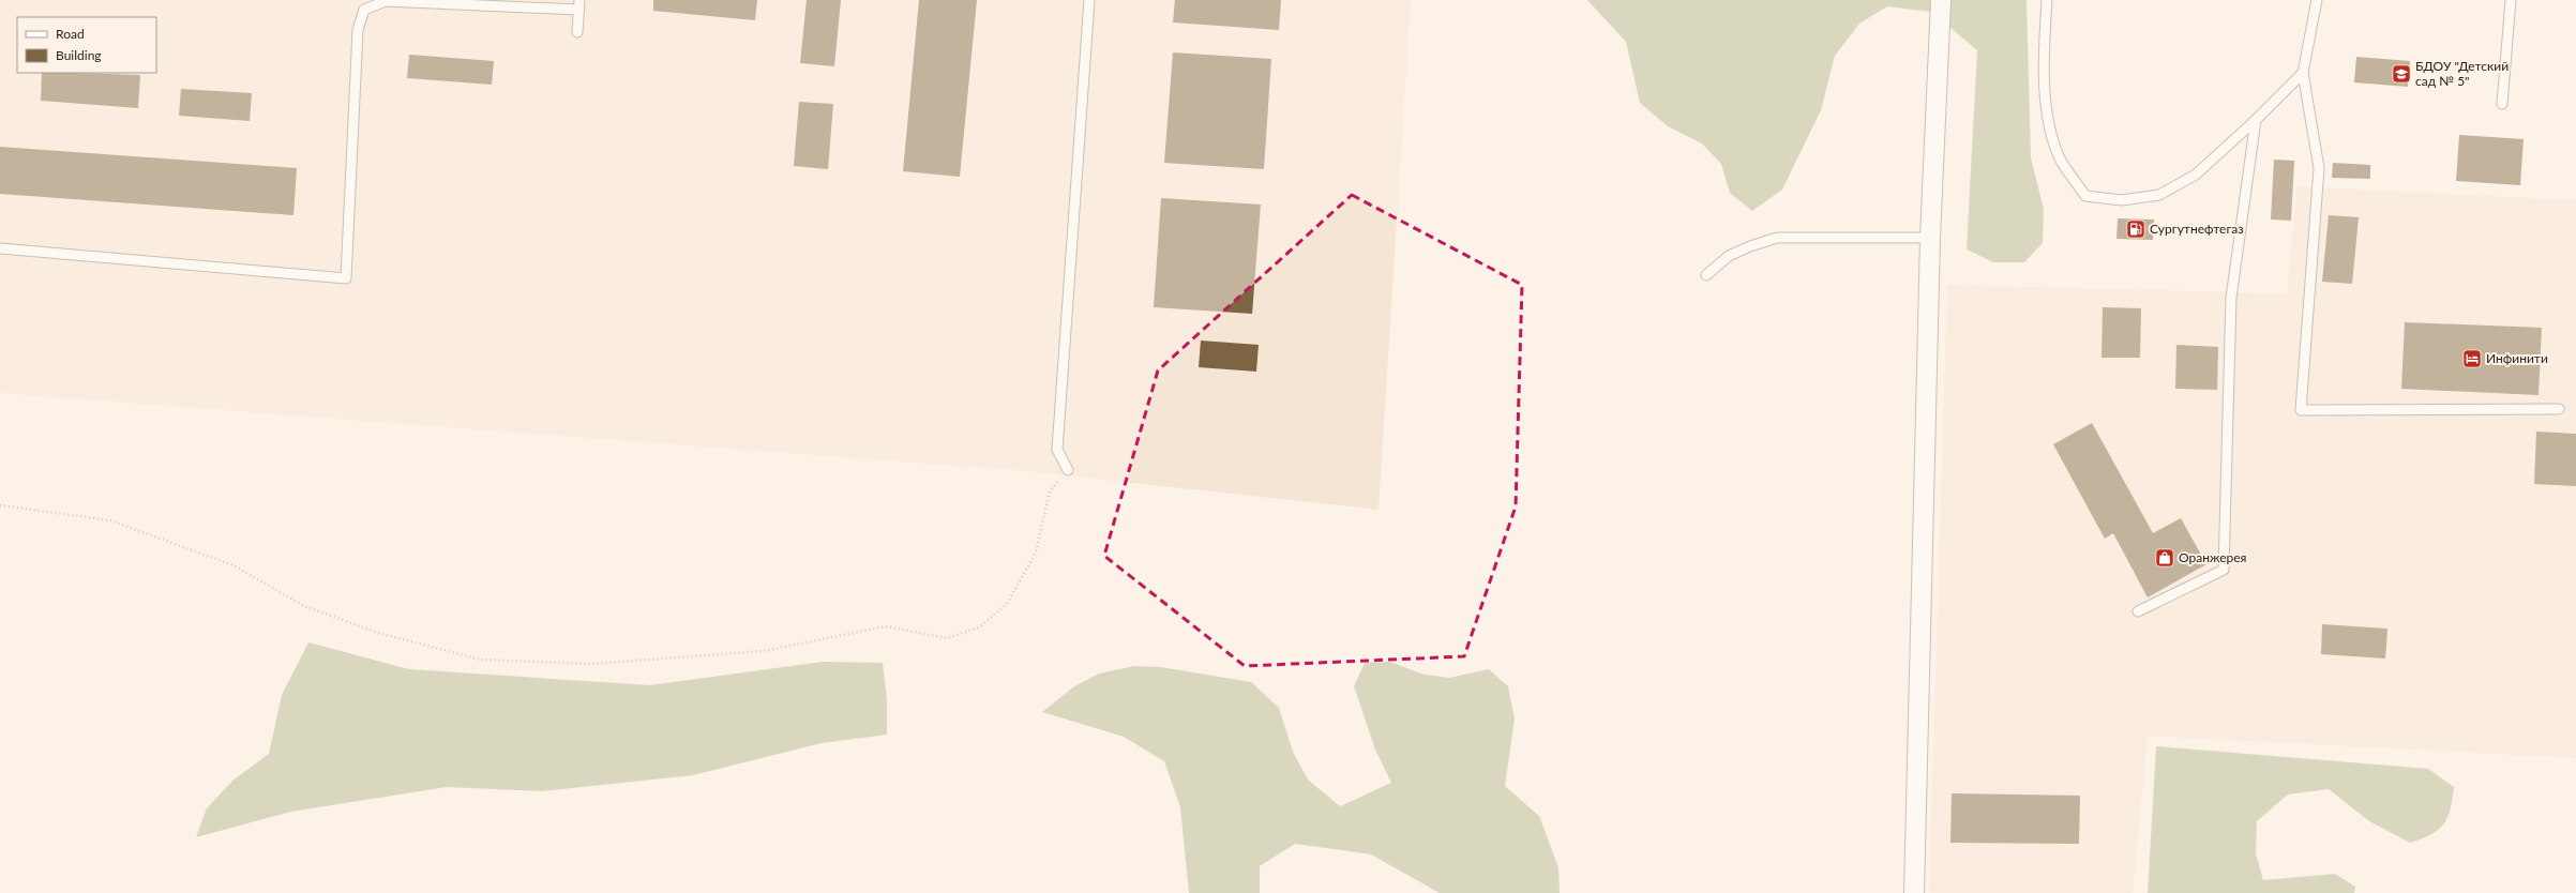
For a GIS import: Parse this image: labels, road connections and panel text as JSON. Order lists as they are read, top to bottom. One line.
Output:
{"places":{"school or university":["БДОУ \"Детский сад № 5\""],"fuel station":["Сургутнефтегаз"],"hotel":["Инфинити"],"shop":["Оранжерея"]},"legend":["Road","Building"]}
